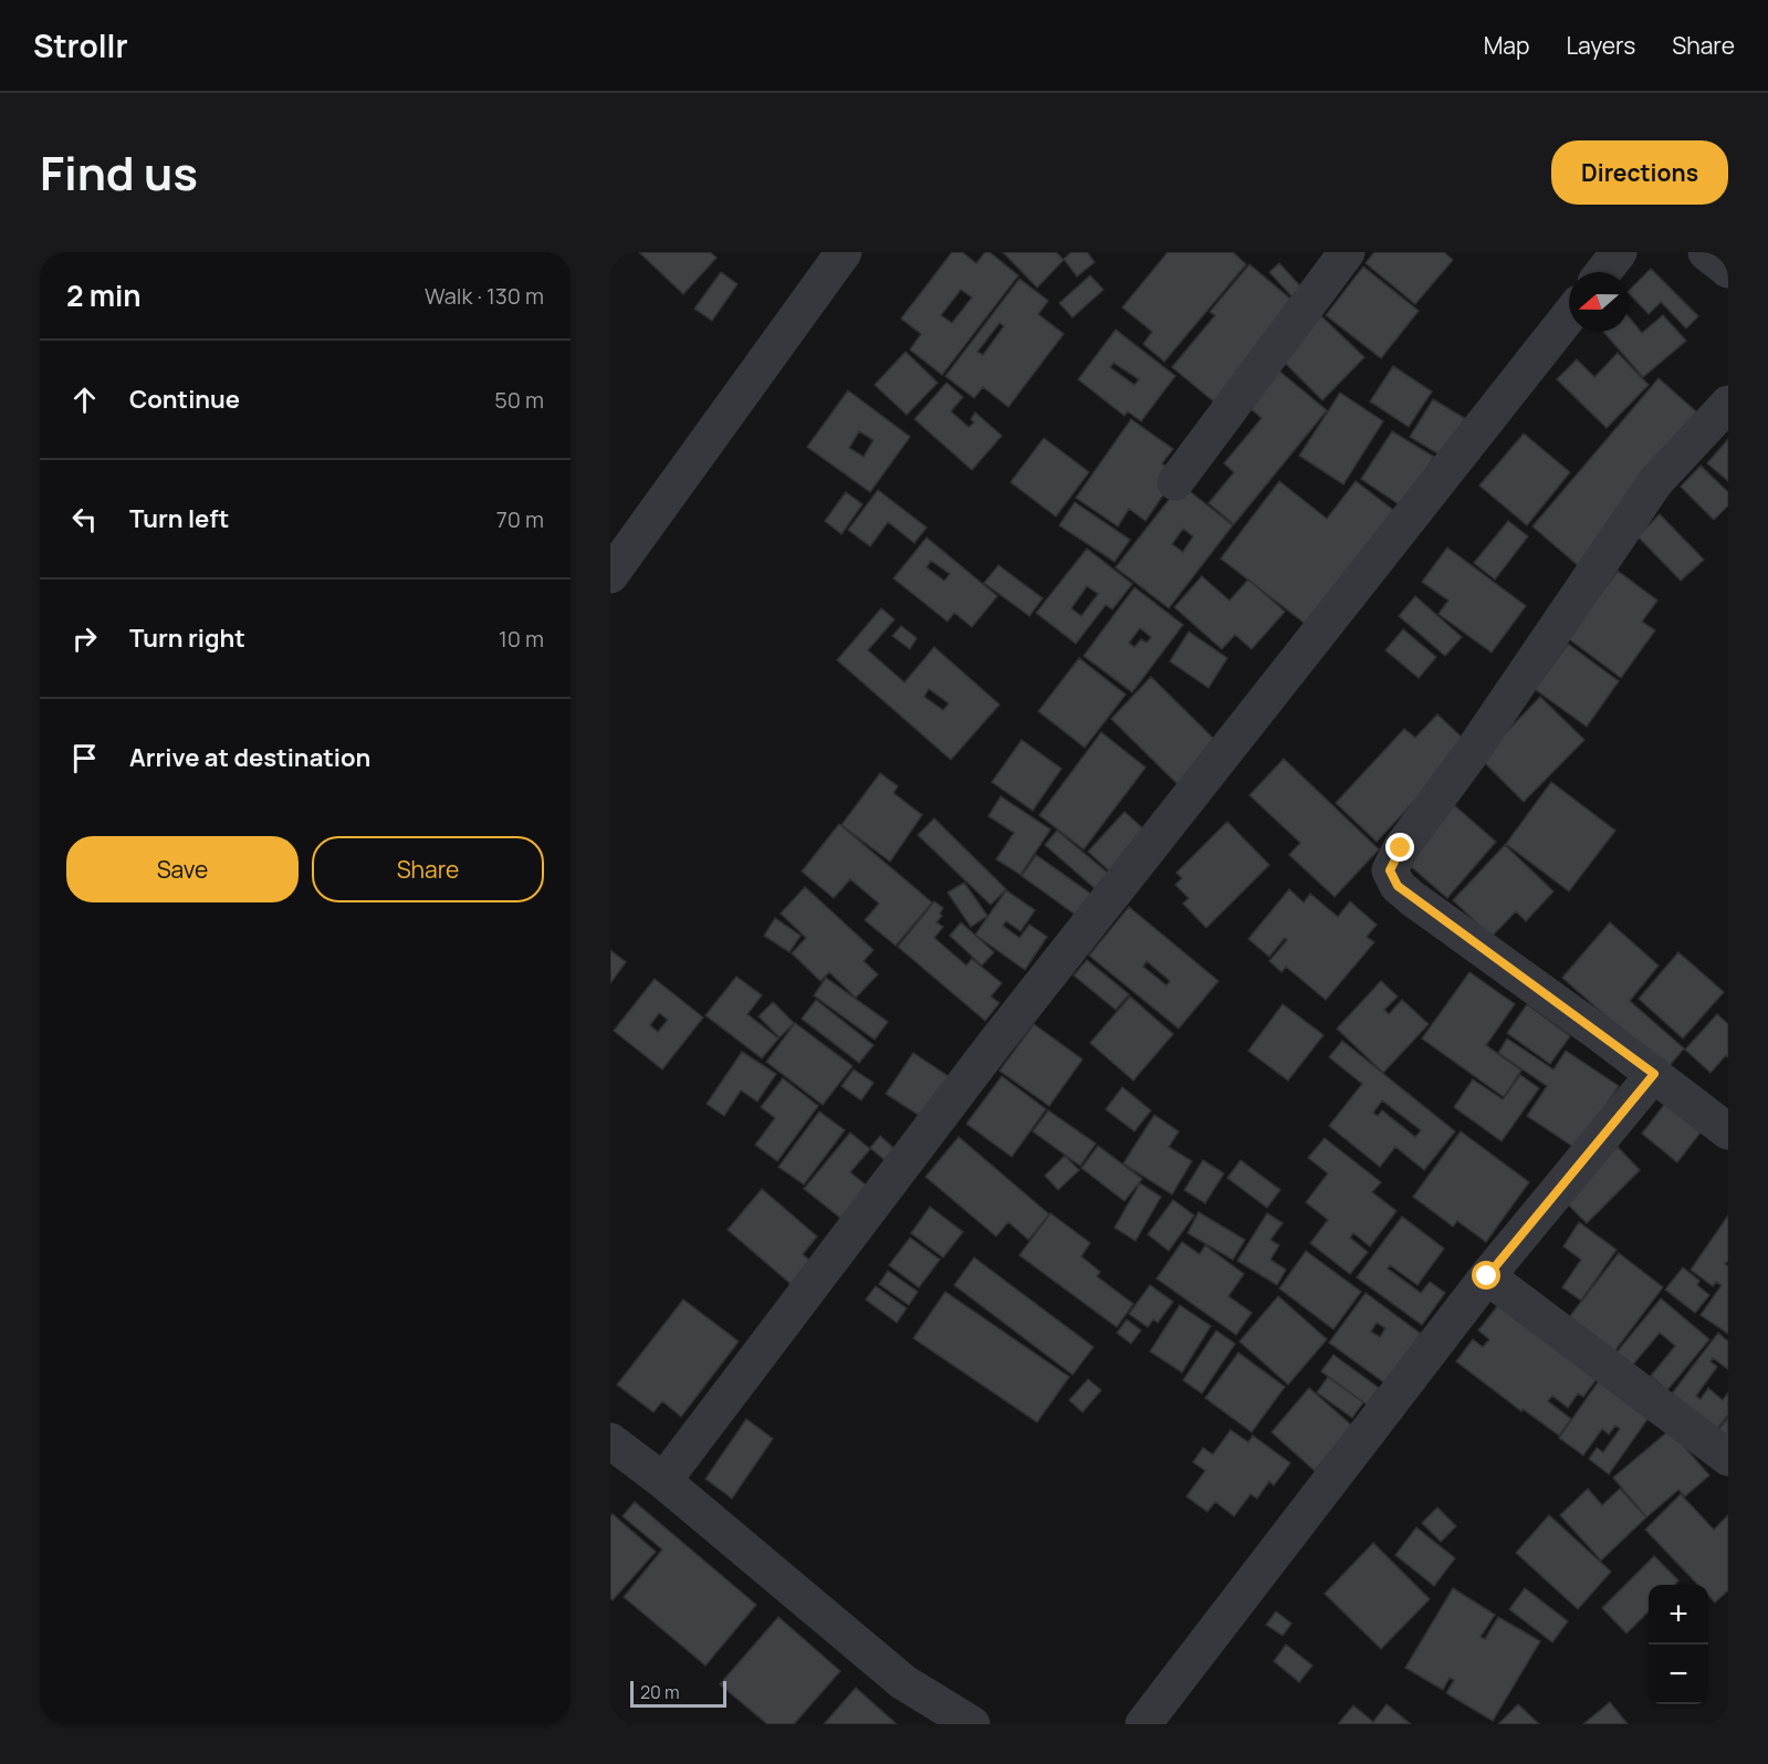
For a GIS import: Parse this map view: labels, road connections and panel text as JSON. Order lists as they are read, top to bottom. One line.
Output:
{"scale_bar":"20 m","north":"left","page":{"header":"Strollr","nav":["Map","Layers","Share"],"title":"Find us","buttons":["Directions",["Save","Share"]],"heading":["2 min","Walk · 130 m"],"list":[["Continue","50 m"],["Turn left","70 m"],["Turn right","10 m"],"Arrive at destination"],"map_buttons":["+","−"],"scale":"20 m"}}
